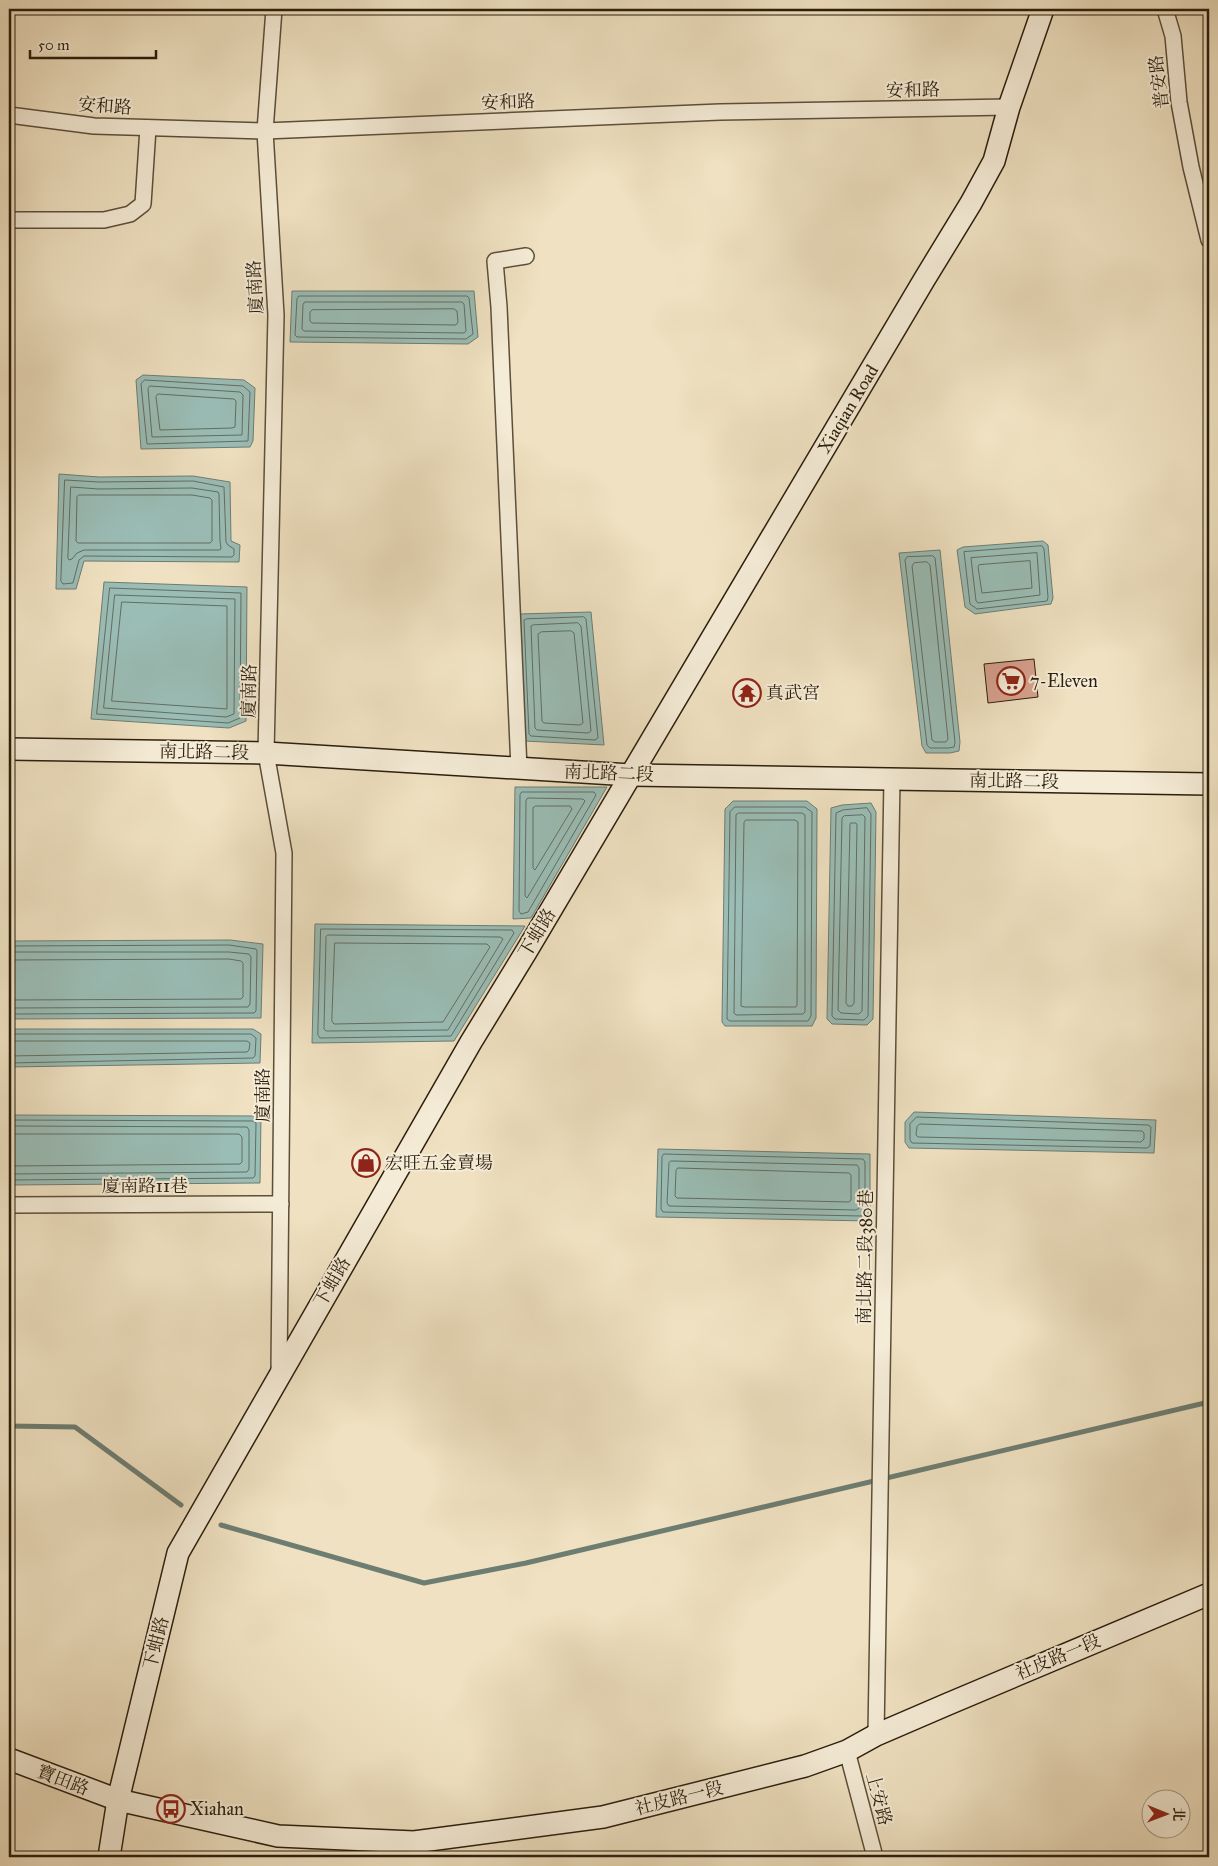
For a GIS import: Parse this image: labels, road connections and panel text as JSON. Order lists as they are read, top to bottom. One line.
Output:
{"streets":{"street":["普安路","安和路","廈南路","Xiaqian Road","南北路二段","下蚶路","廈南路11巷","南北路二段380巷","社皮路一段","寶田路","上安路"]},"crossings":[["安和路","廈南路"],["安和路","Xiaqian Road"],["廈南路","南北路二段"],["廈南路","下蚶路"],["廈南路","廈南路11巷"],["Xiaqian Road","南北路二段"],["Xiaqian Road","下蚶路"],["南北路二段","下蚶路"],["南北路二段","南北路二段380巷"],["下蚶路","社皮路一段"],["下蚶路","寶田路"],["南北路二段380巷","社皮路一段"],["社皮路一段","寶田路"],["社皮路一段","上安路"]],"places":{"supermarket":["7-Eleven"],"temple":["真武宮"],"shop":["宏旺五金賣場"],"bus stop":["Xiahan"]},"scale_bar":"50 m","north":"right"}
